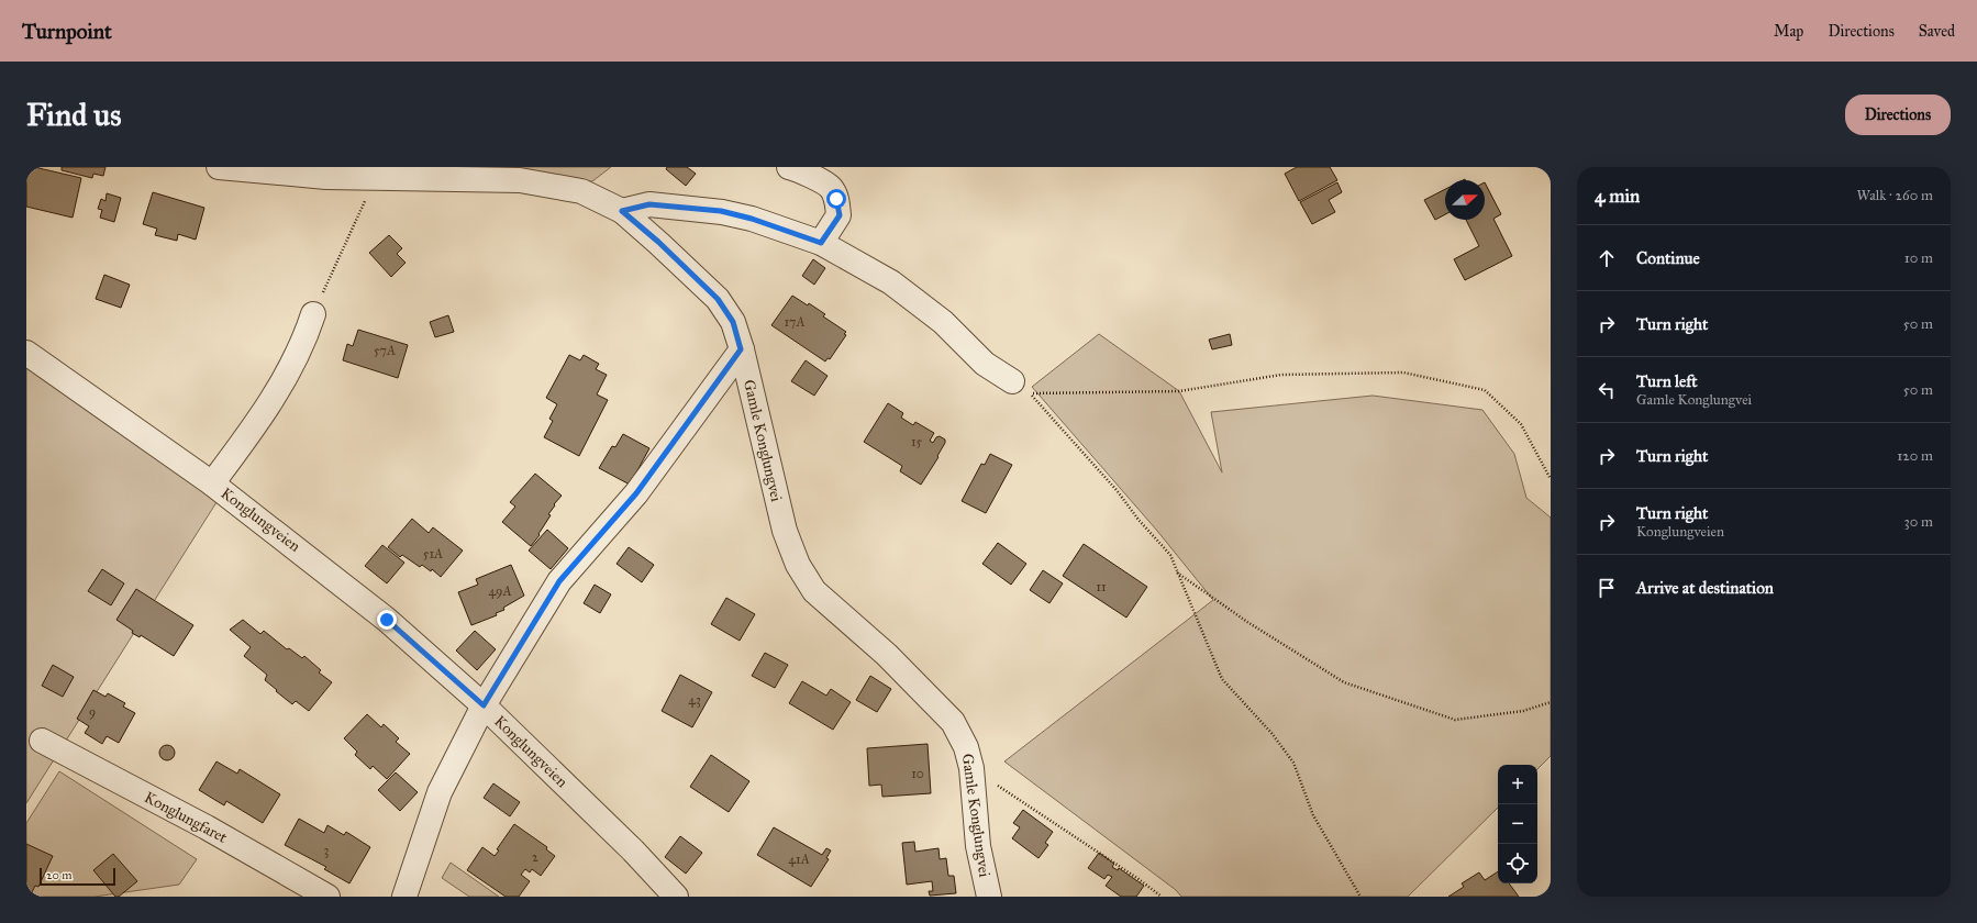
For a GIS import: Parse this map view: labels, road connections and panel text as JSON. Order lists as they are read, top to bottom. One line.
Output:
{"streets":{"street":["Gamle Konglungvei","Konglungveien","Konglungfaret"]},"house_numbers":["17A","57A","15","51A","11","49A","43","9","10","3","2","41A"],"scale_bar":"20 m","north":"right","page":{"header":"Turnpoint","nav":["Map","Directions","Saved"],"buttons":"Directions","title":"Find us","heading":["4 min","Walk · 260 m"],"list":[["Continue","10 m"],["Turn right","50 m"],["Turn left","Gamle Konglungvei","50 m"],["Turn right","120 m"],["Turn right","Konglungveien","30 m"],"Arrive at destination"],"map_buttons":["+","−"],"scale":"20 m"}}
